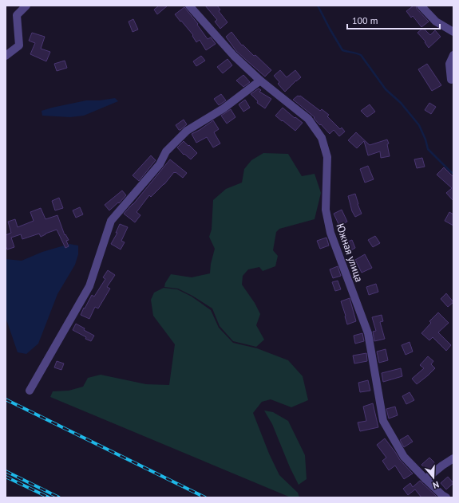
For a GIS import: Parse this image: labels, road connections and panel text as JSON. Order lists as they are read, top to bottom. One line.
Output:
{"streets":{"street":["Южная улица"]},"scale_bar":"100 m","north":"bottom"}
